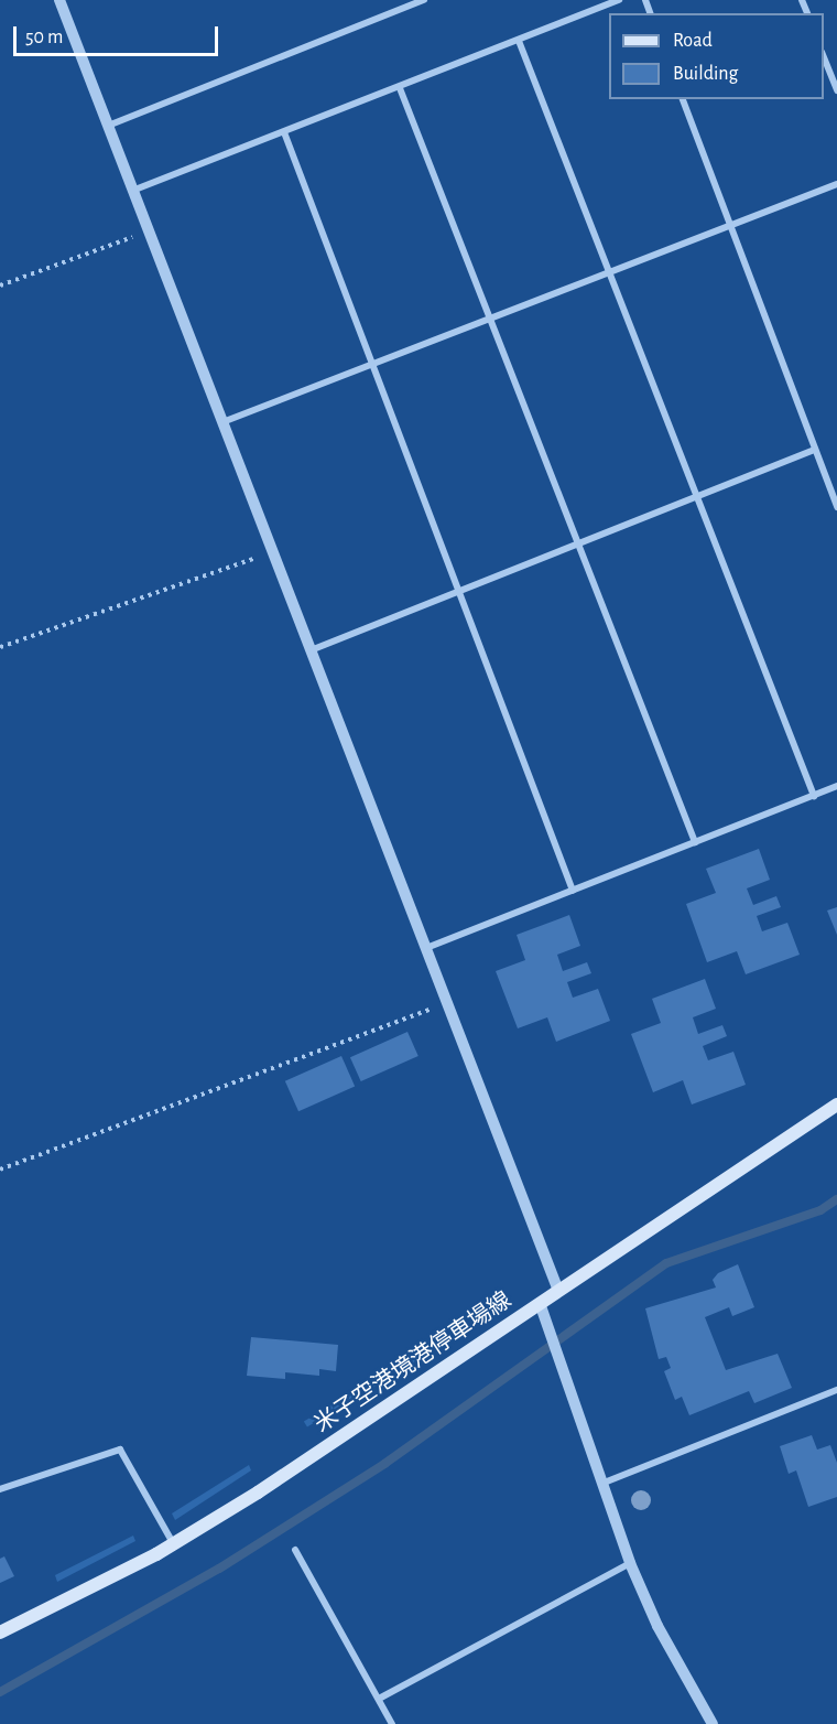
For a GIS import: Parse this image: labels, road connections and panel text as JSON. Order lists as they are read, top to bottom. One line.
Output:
{"streets":{"main road":["米子空港境港停車場線"]},"legend":["Road","Building"],"scale_bar":"50 m"}
